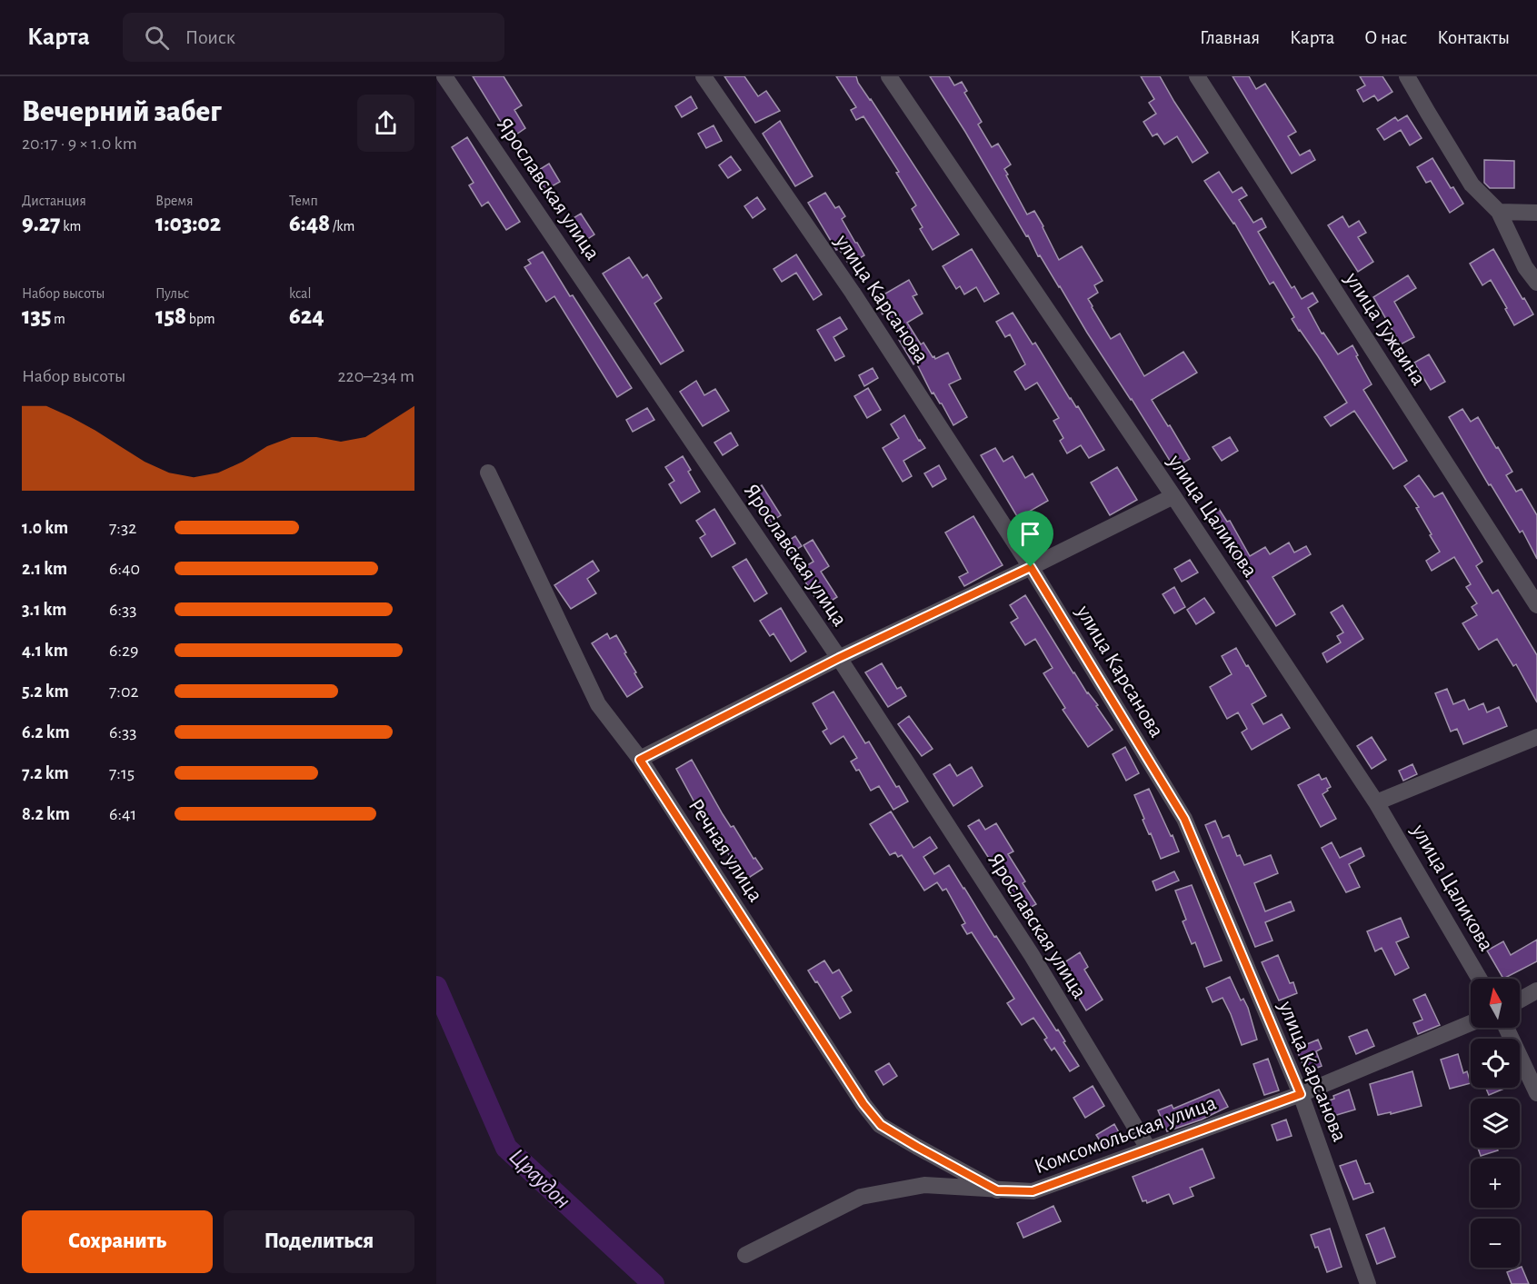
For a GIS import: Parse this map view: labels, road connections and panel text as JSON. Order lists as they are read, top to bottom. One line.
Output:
{"streets":{"street":["Ярославская улица","улица Карсанова","улица Гужвина","улица Цаликова","Речная улица","Комсомольская улица"]},"crossings":[["Ярославская улица","Комсомольская улица"],["улица Карсанова","Комсомольская улица"],["Речная улица","Комсомольская улица"]],"water":["Цраудон"],"north":"top","page":{"header":"Карта","search":"Поиск","nav":["Главная","Карта","О нас","Контакты"],"heading":["Вечерний забег","20:17 · 9 × 1.0 km"],"stats":[["Дистанция","9.27 km"],["Время","1:03:02"],["Темп","6:48 /km"],["Набор высоты","135 m"],["Пульс","158 bpm"],["kcal","624"]],"chart":["Набор высоты","220–234 m"],"list":[{"name":"1.0 km","note":"7:32"},{"name":"2.1 km","note":"6:40"},{"name":"3.1 km","note":"6:33"},{"name":"4.1 km","note":"6:29"},{"name":"5.2 km","note":"7:02"},{"name":"6.2 km","note":"6:33"},{"name":"7.2 km","note":"7:15"},{"name":"8.2 km","note":"6:41"}],"map_buttons":["+","−"],"buttons":["Сохранить","Поделиться"]}}
